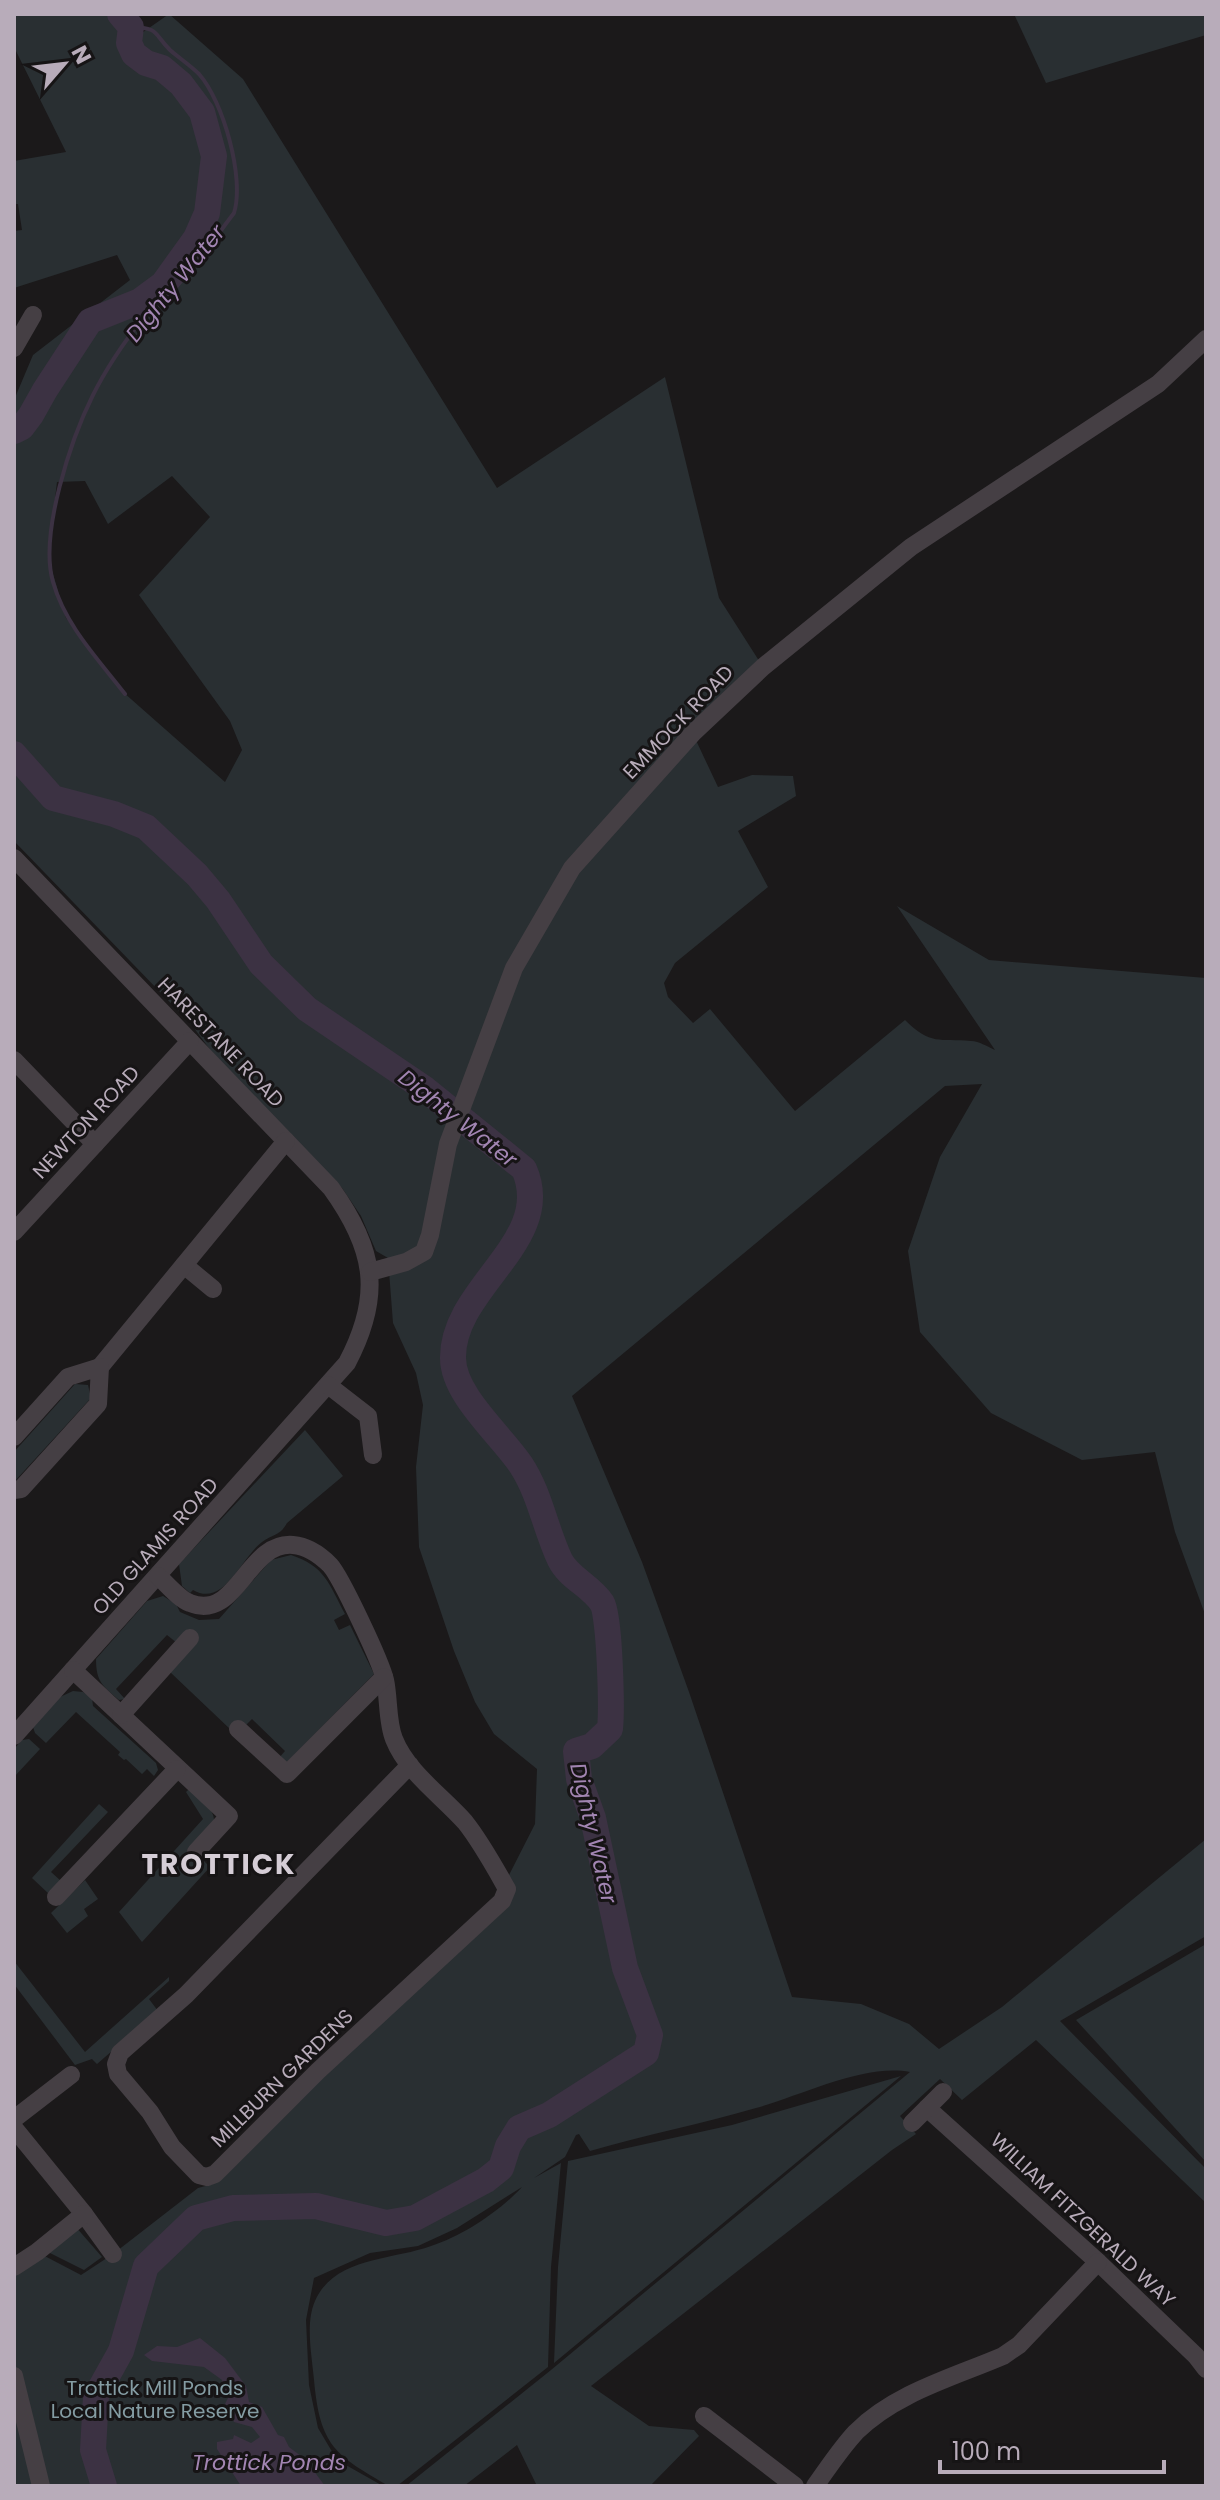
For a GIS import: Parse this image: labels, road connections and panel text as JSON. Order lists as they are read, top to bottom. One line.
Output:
{"streets":{"street":["EMMOCK ROAD","HARESTANE ROAD","NEWTON ROAD","OLD GLAMIS ROAD","MILLBURN GARDENS","WILLIAM FITZGERALD WAY"]},"crossings":[["EMMOCK ROAD","HARESTANE ROAD"],["EMMOCK ROAD","OLD GLAMIS ROAD"],["HARESTANE ROAD","NEWTON ROAD"],["HARESTANE ROAD","OLD GLAMIS ROAD"],["OLD GLAMIS ROAD","MILLBURN GARDENS"]],"districts":["TROTTICK"],"water":["Dighty Water","Trottick Ponds"],"parks":["Trottick Mill Ponds Local Nature Reserve"],"scale_bar":"100 m","north":"top right"}
